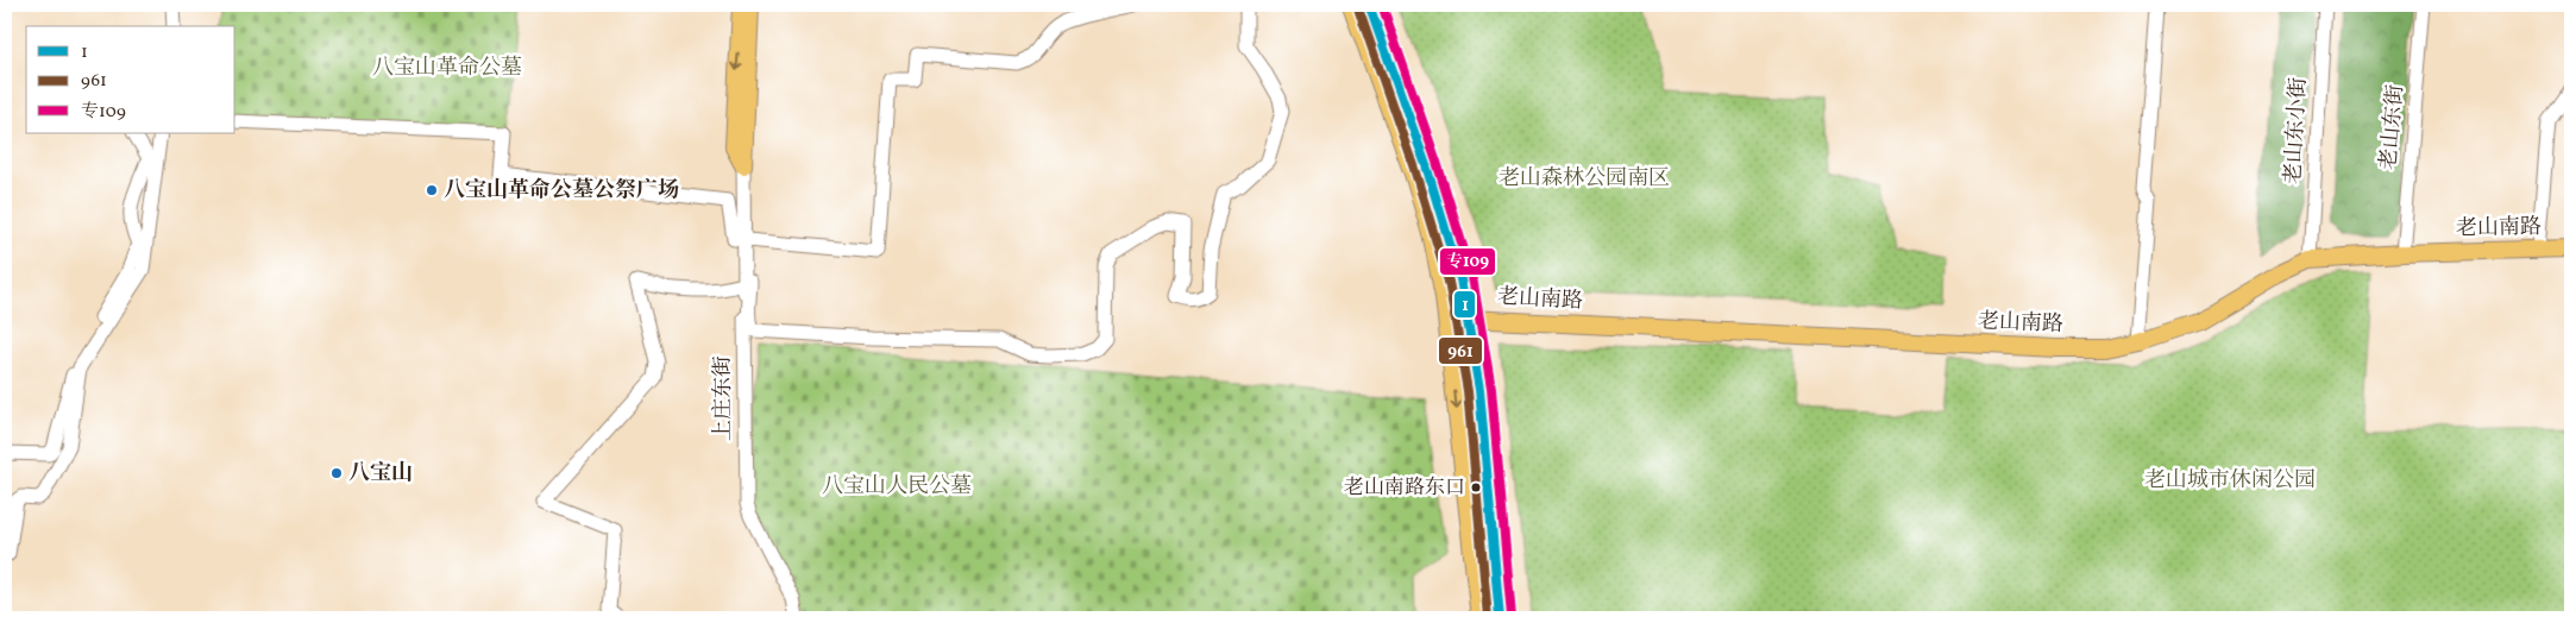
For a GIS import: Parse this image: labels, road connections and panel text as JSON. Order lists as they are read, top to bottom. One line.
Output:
{"streets":{"main road":["老山南路","上庄东街"],"street":["老山东街","老山东小街"]},"crossings":[["老山东街","老山南路"],["老山东小街","老山南路"]],"parks":["八宝山革命公墓","老山森林公园南区","老山城市休闲公园","八宝山人民公墓"],"places":["八宝山革命公墓公祭广场","八宝山","老山南路东口"],"lines":["transit line 1","transit line 专109","transit line 961"],"legend":["1","961","专109"]}
